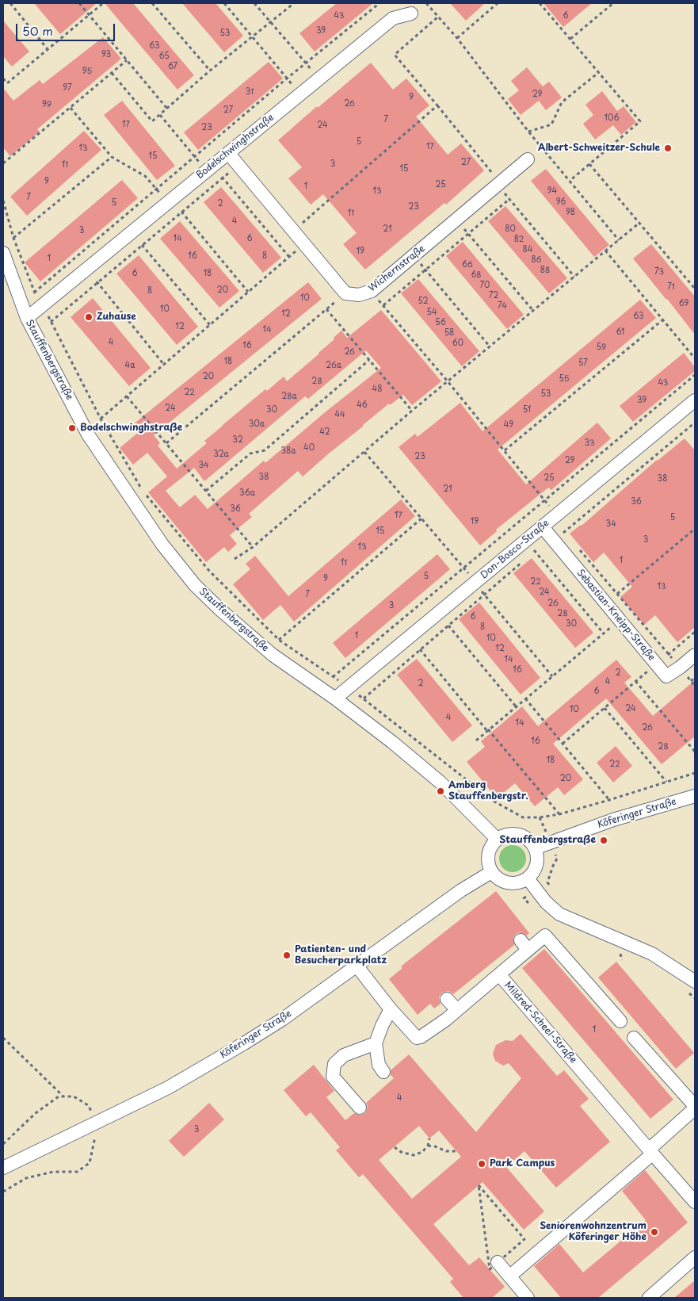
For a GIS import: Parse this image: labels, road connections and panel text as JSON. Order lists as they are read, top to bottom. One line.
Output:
{"streets":{"street":["Bodelschwinghstraße","Wichernstraße","Stauffenbergstraße","Don-Bosco-Straße","Sebastian-Kneipp-Straße","Köferinger Straße","Mildred-Scheel-Straße"]},"crossings":[["Bodelschwinghstraße","Stauffenbergstraße"],["Stauffenbergstraße","Don-Bosco-Straße"],["Stauffenbergstraße","Köferinger Straße"],["Don-Bosco-Straße","Sebastian-Kneipp-Straße"],["Köferinger Straße","Mildred-Scheel-Straße"]],"places":["Albert-Schweitzer-Schule","Zuhause","Bodelschwinghstraße","Amberg Stauffenbergstr.","Stauffenbergstraße","Patienten- und Besucherparkplatz","Park Campus","Seniorenwohnzentrum Köferinger Höhe"],"house_numbers":["43","6","39","53","63","93","65","67","95","97","31","29","9","26","99","27","106","7","17","24","23","5","17","13","15","27","3","11","15","9","25","1","13","94","7","96","5","2","23","98","11","4","21","80","3","14","6","82","84","19","16","8","1","86","66","88","73","6","18","68","70","71","20","8","72","10","52","69","74","10","54","12","63","56","12","14","61","58","4","60","16","59","26","18","57","4a","26a","20","55","28","43","48","22","53","28a","39","46","24","30","51","44","30a","49","42","32","33","40","38a","32a","23","29","34","38","25","38","21","36a","36","36","17","5","19","34","15","3","13","1","11","5","9","22","13","24","7","26","3","28","6","30","8","1","10","12","14","16","2","4","2","6","24","10","4","14","26","16","28","18","22","20","1","4","3"],"scale_bar":"50 m"}
